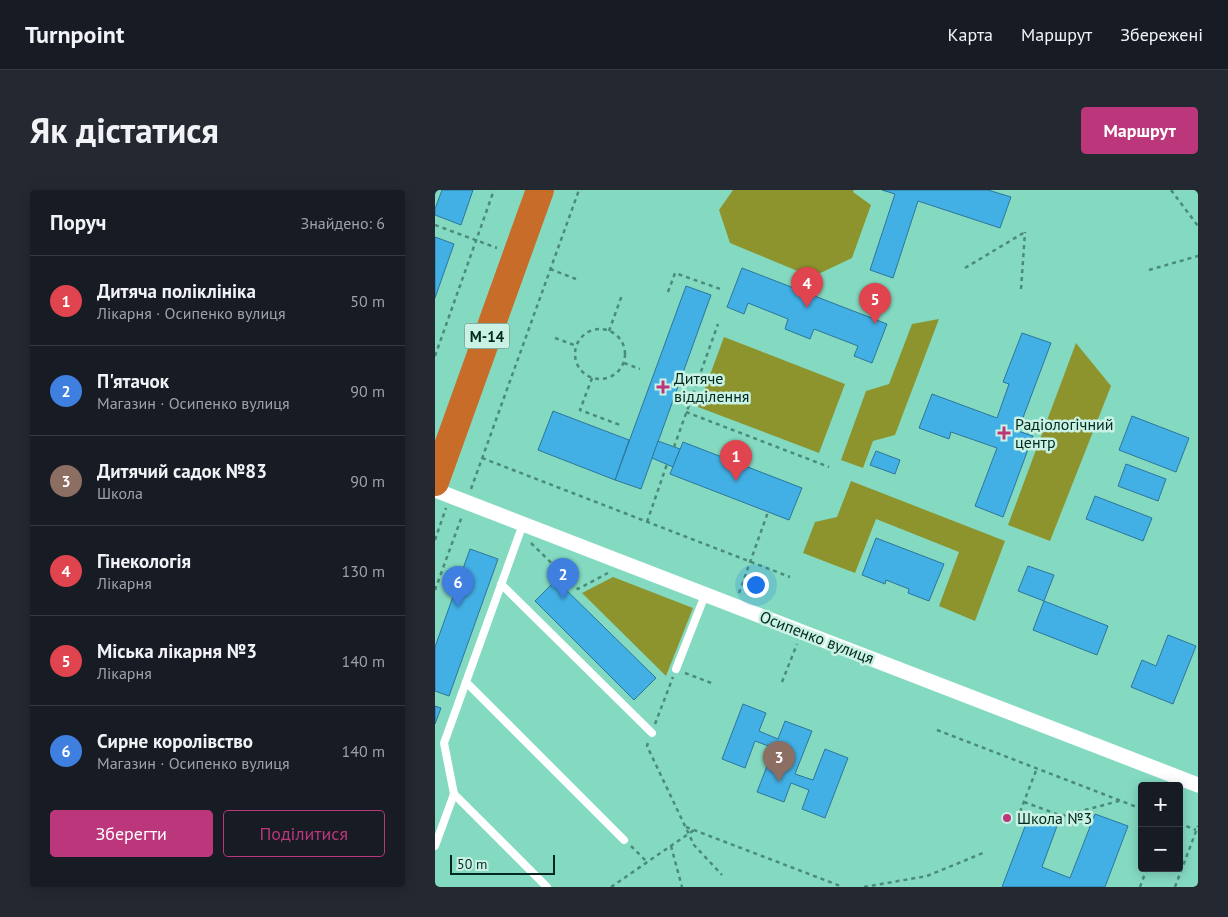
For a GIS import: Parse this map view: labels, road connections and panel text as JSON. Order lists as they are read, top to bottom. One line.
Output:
{"streets":{"highway":["М-14"],"street":["Осипенко вулиця"]},"places":{"health":["Дитяче відділення","Радіологічний центр"],"other":["Школа №3"]},"scale_bar":"50 m","page":{"header":"Turnpoint","nav":["Карта","Маршрут","Збережені"],"title":"Як дістатися","buttons":["Маршрут",["Зберегти","Поділитися"]],"heading":["Поруч","Знайдено: 6"],"list":[{"mark":"1","name":"Дитяча поліклініка","note":"Лікарня · Осипенко вулиця","value":"50 m"},{"mark":"2","name":"П'ятачок","note":"Магазин · Осипенко вулиця","value":"90 m"},{"mark":"3","name":"Дитячий садок №83","note":"Школа","value":"90 m"},{"mark":"4","name":"Гінекологія","note":"Лікарня","value":"130 m"},{"mark":"5","name":"Міська лікарня №3","note":"Лікарня","value":"140 m"},{"mark":"6","name":"Сирне королівство","note":"Магазин · Осипенко вулиця","value":"140 m"}],"pins":["4","5","1","2","6","3"],"map_buttons":["+","−"],"scale":"50 m"}}
